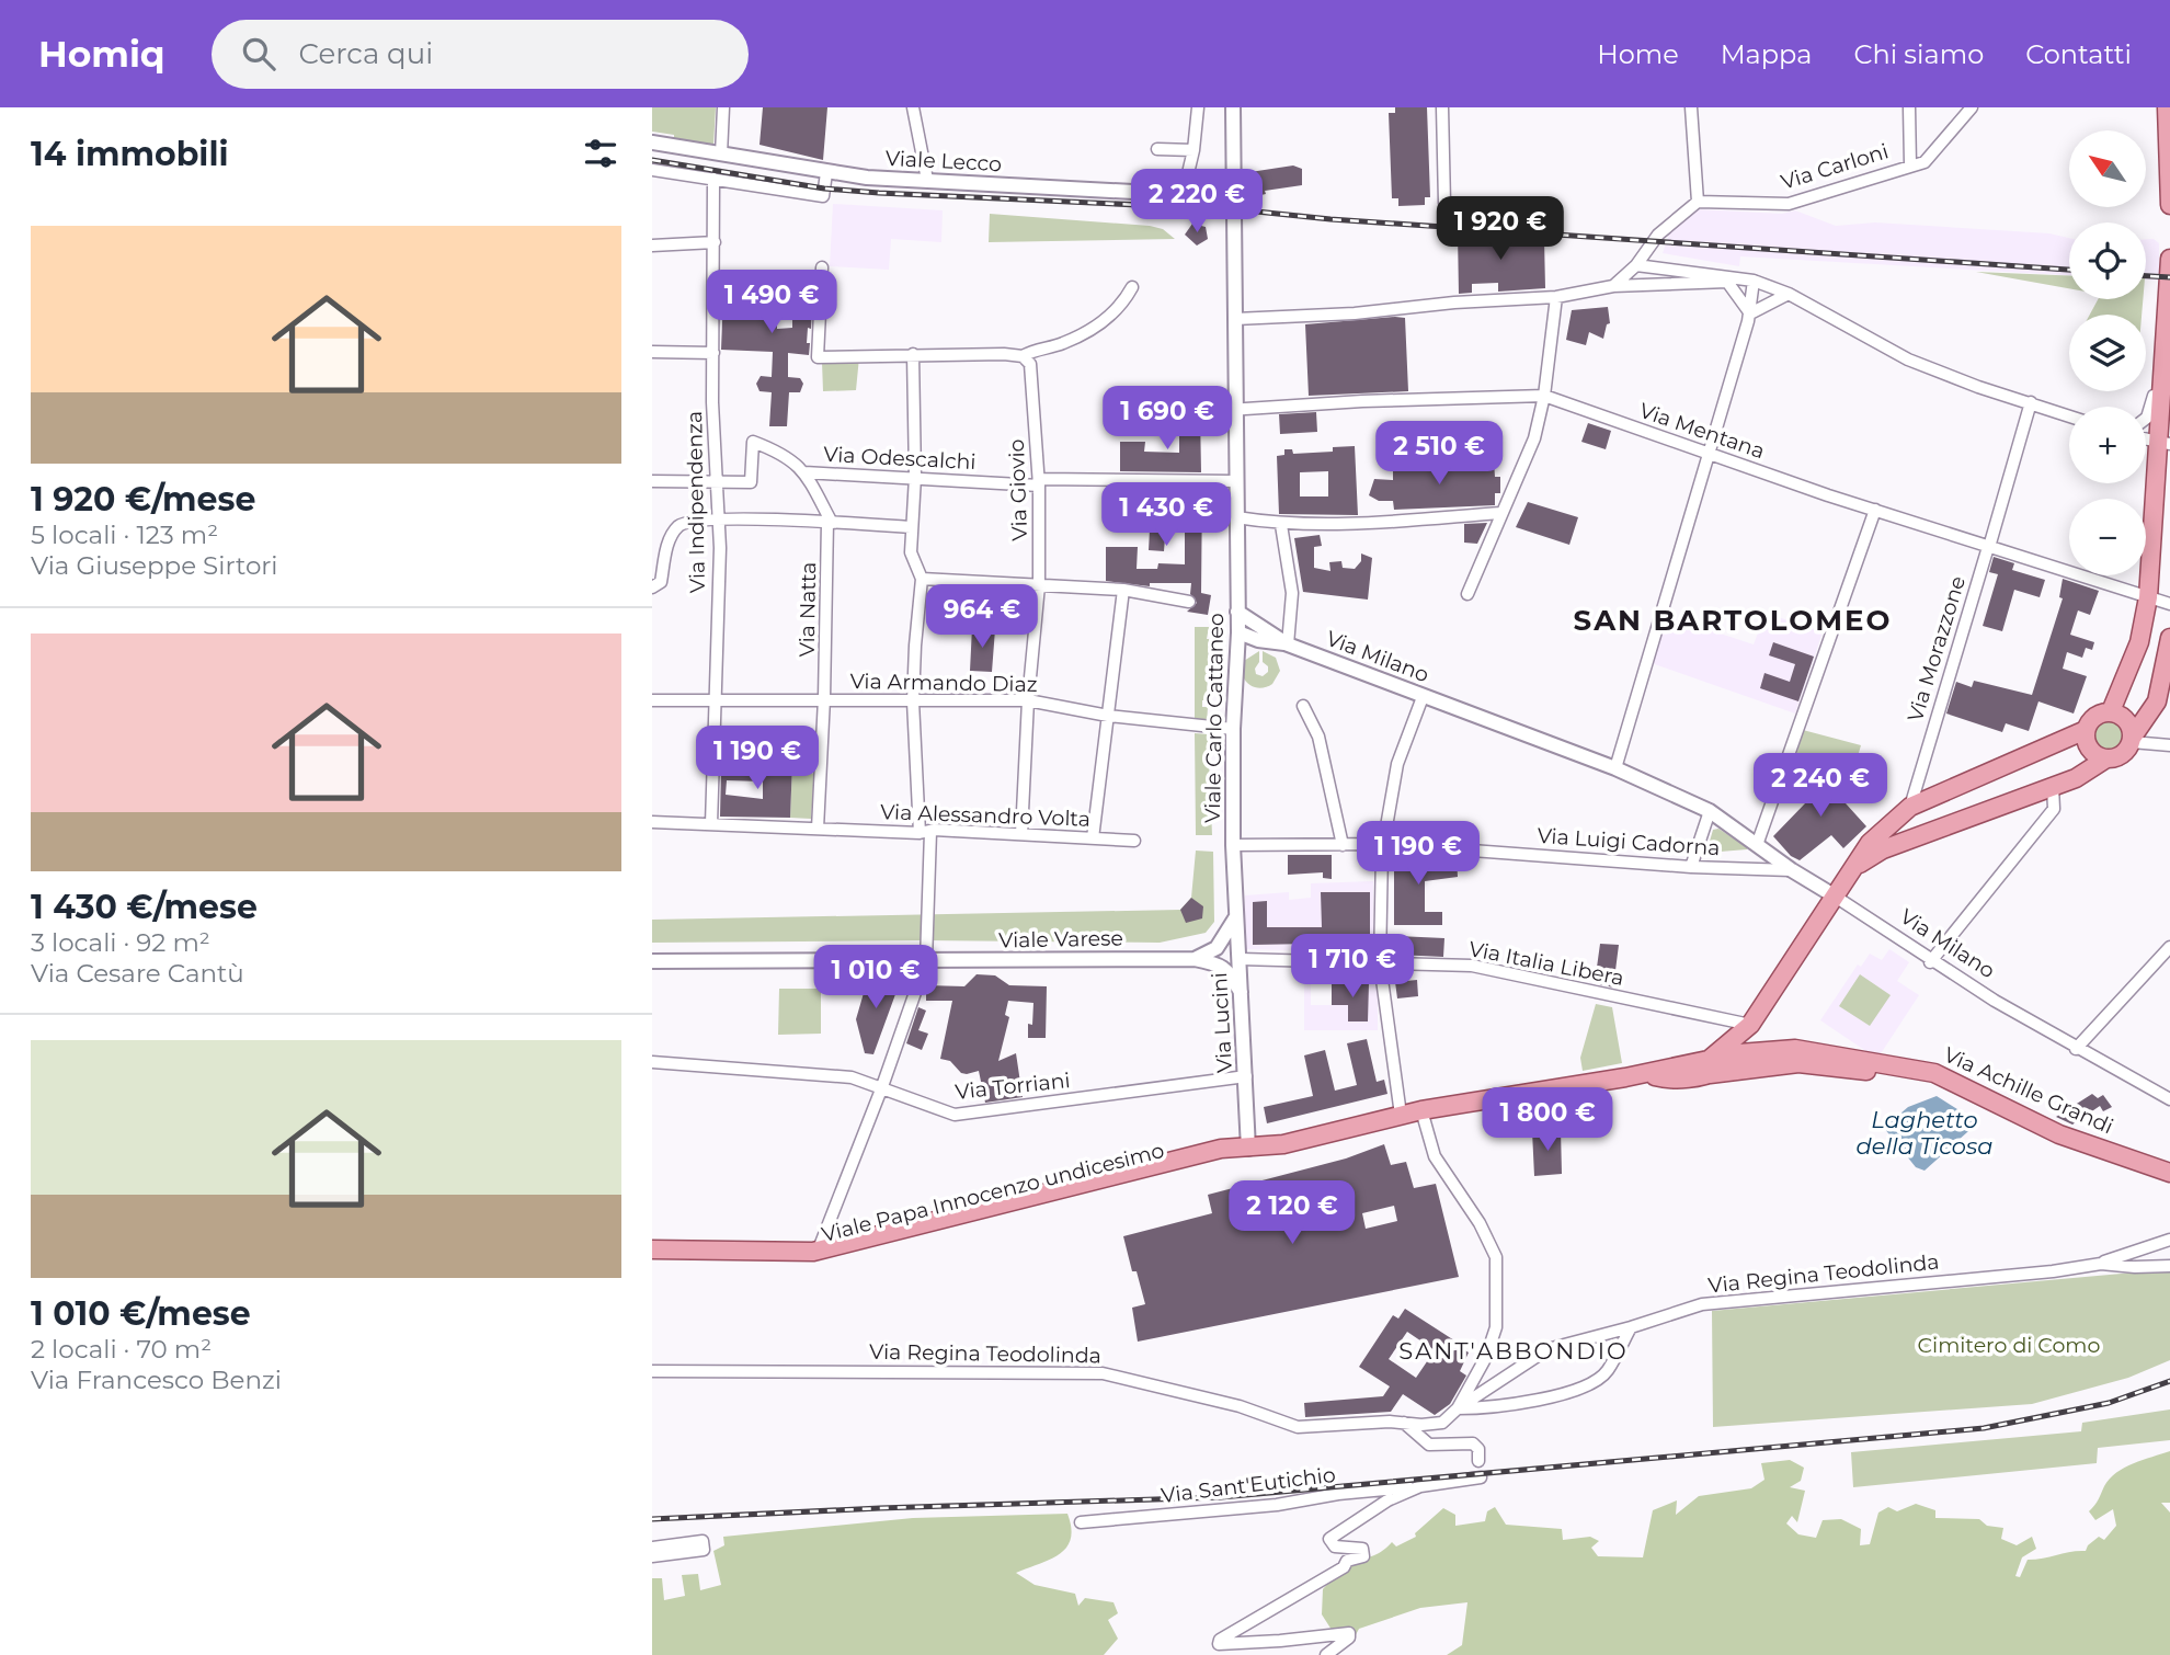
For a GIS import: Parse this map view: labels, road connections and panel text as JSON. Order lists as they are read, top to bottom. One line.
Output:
{"streets":{"main road":["Via Achille Grandi","Viale Papa Innocenzo undicesimo"],"street":["Viale Lecco","Via Carloni","Via Mentana","Via Odescalchi","Via Giovio","Via Indipendenza","Via Natta","Via Morazzone","Via Milano","Via Armando Diaz","Viale Carlo Cattaneo","Via Alessandro Volta","Via Luigi Cadorna","Viale Varese","Via Italia Libera","Via Lucini","Via Torriani","Via Regina Teodolinda","Via Sant'Eutichio"]},"crossings":[["Viale Lecco","Viale Carlo Cattaneo"],["Via Mentana","Via Morazzone"],["Via Mentana","Viale Carlo Cattaneo"],["Via Odescalchi","Via Giovio"],["Via Odescalchi","Via Natta"],["Via Odescalchi","Viale Carlo Cattaneo"],["Via Giovio","Via Armando Diaz"],["Via Giovio","Via Alessandro Volta"],["Via Indipendenza","Via Armando Diaz"],["Via Indipendenza","Via Alessandro Volta"],["Via Natta","Via Armando Diaz"],["Via Natta","Via Alessandro Volta"],["Via Milano","Viale Carlo Cattaneo"],["Via Milano","Via Luigi Cadorna"],["Via Armando Diaz","Viale Carlo Cattaneo"],["Viale Carlo Cattaneo","Via Luigi Cadorna"],["Viale Carlo Cattaneo","Via Lucini"],["Viale Varese","Via Lucini"],["Via Italia Libera","Via Lucini"],["Via Lucini","Via Torriani"],["Via Lucini","Viale Papa Innocenzo undicesimo"],["Via Achille Grandi","Viale Papa Innocenzo undicesimo"]],"districts":["SAN BARTOLOMEO","SANT'ABBONDIO"],"water":["Laghetto della Ticosa"],"parks":["Cimitero di Como"],"north":"top left","page":{"header":"Homiq","search":"Cerca qui","nav":["Home","Mappa","Chi siamo","Contatti"],"heading":"14 immobili","map_buttons":["+","−"],"price":["2 220 €","1 920 €","1 490 €","1 690 €","2 510 €","1 430 €","964 €","1 190 €","2 240 €","1 190 €","1 710 €","1 010 €","1 800 €","2 120 €"],"list":[{"name":"1 920 €/mese","note":"5 locali · 123 m² · Via Giuseppe Sirtori"},{"name":"1 430 €/mese","note":"3 locali · 92 m² · Via Cesare Cantù"},{"name":"1 010 €/mese","note":"2 locali · 70 m² · Via Francesco Benzi"}]}}
